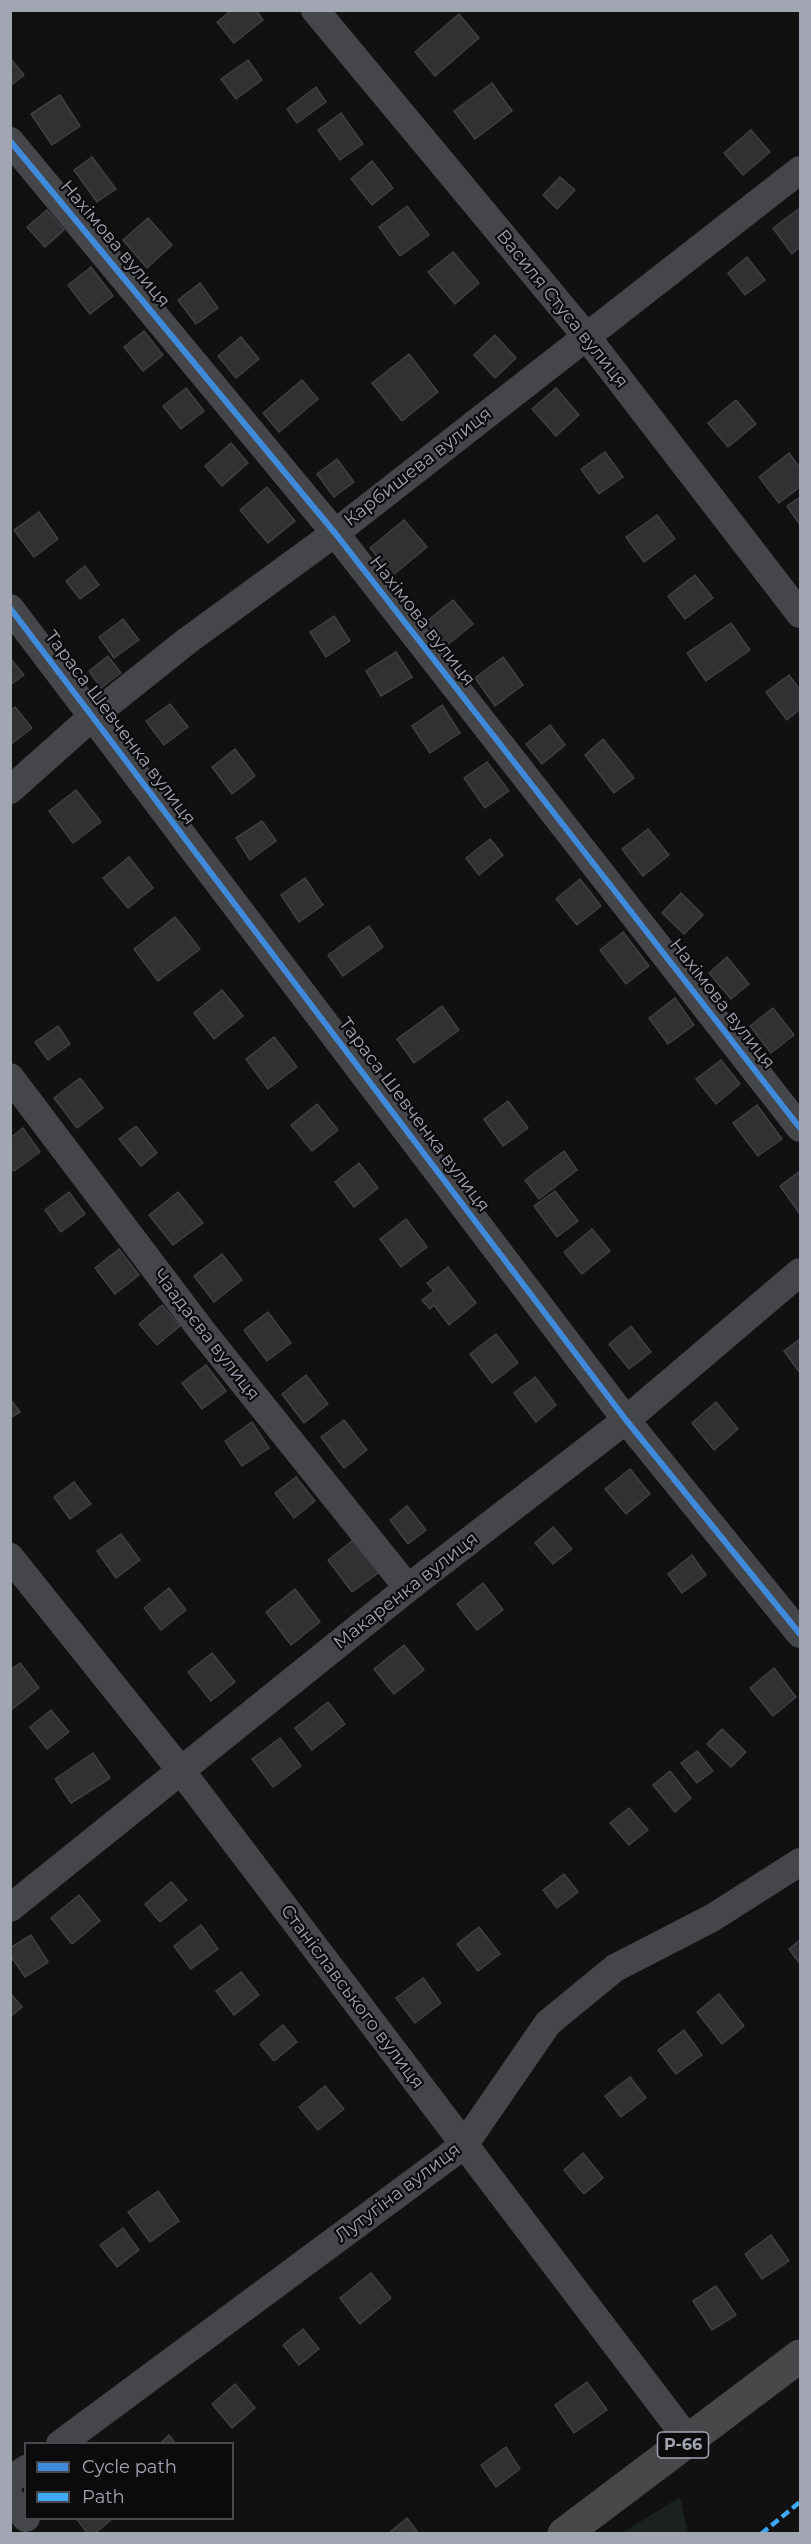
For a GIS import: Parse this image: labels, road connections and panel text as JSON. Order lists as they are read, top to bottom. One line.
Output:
{"streets":{"main road":["Р-66"],"street":["Нахімова вулиця","Василя Стуса вулиця","Карбишева вулиця","Тараса Шевченка вулиця","Чаадаєва вулиця","Макаренка вулиця","Станіславського вулиця","Лутугіна вулиця"]},"crossings":[["Нахімова вулиця","Карбишева вулиця"],["Василя Стуса вулиця","Карбишева вулиця"],["Карбишева вулиця","Тараса Шевченка вулиця"],["Тараса Шевченка вулиця","Макаренка вулиця"],["Чаадаєва вулиця","Макаренка вулиця"],["Макаренка вулиця","Станіславського вулиця"],["Станіславського вулиця","Лутугіна вулиця"],["Станіславського вулиця","Р-66"]],"legend":["Cycle path","Path"]}
